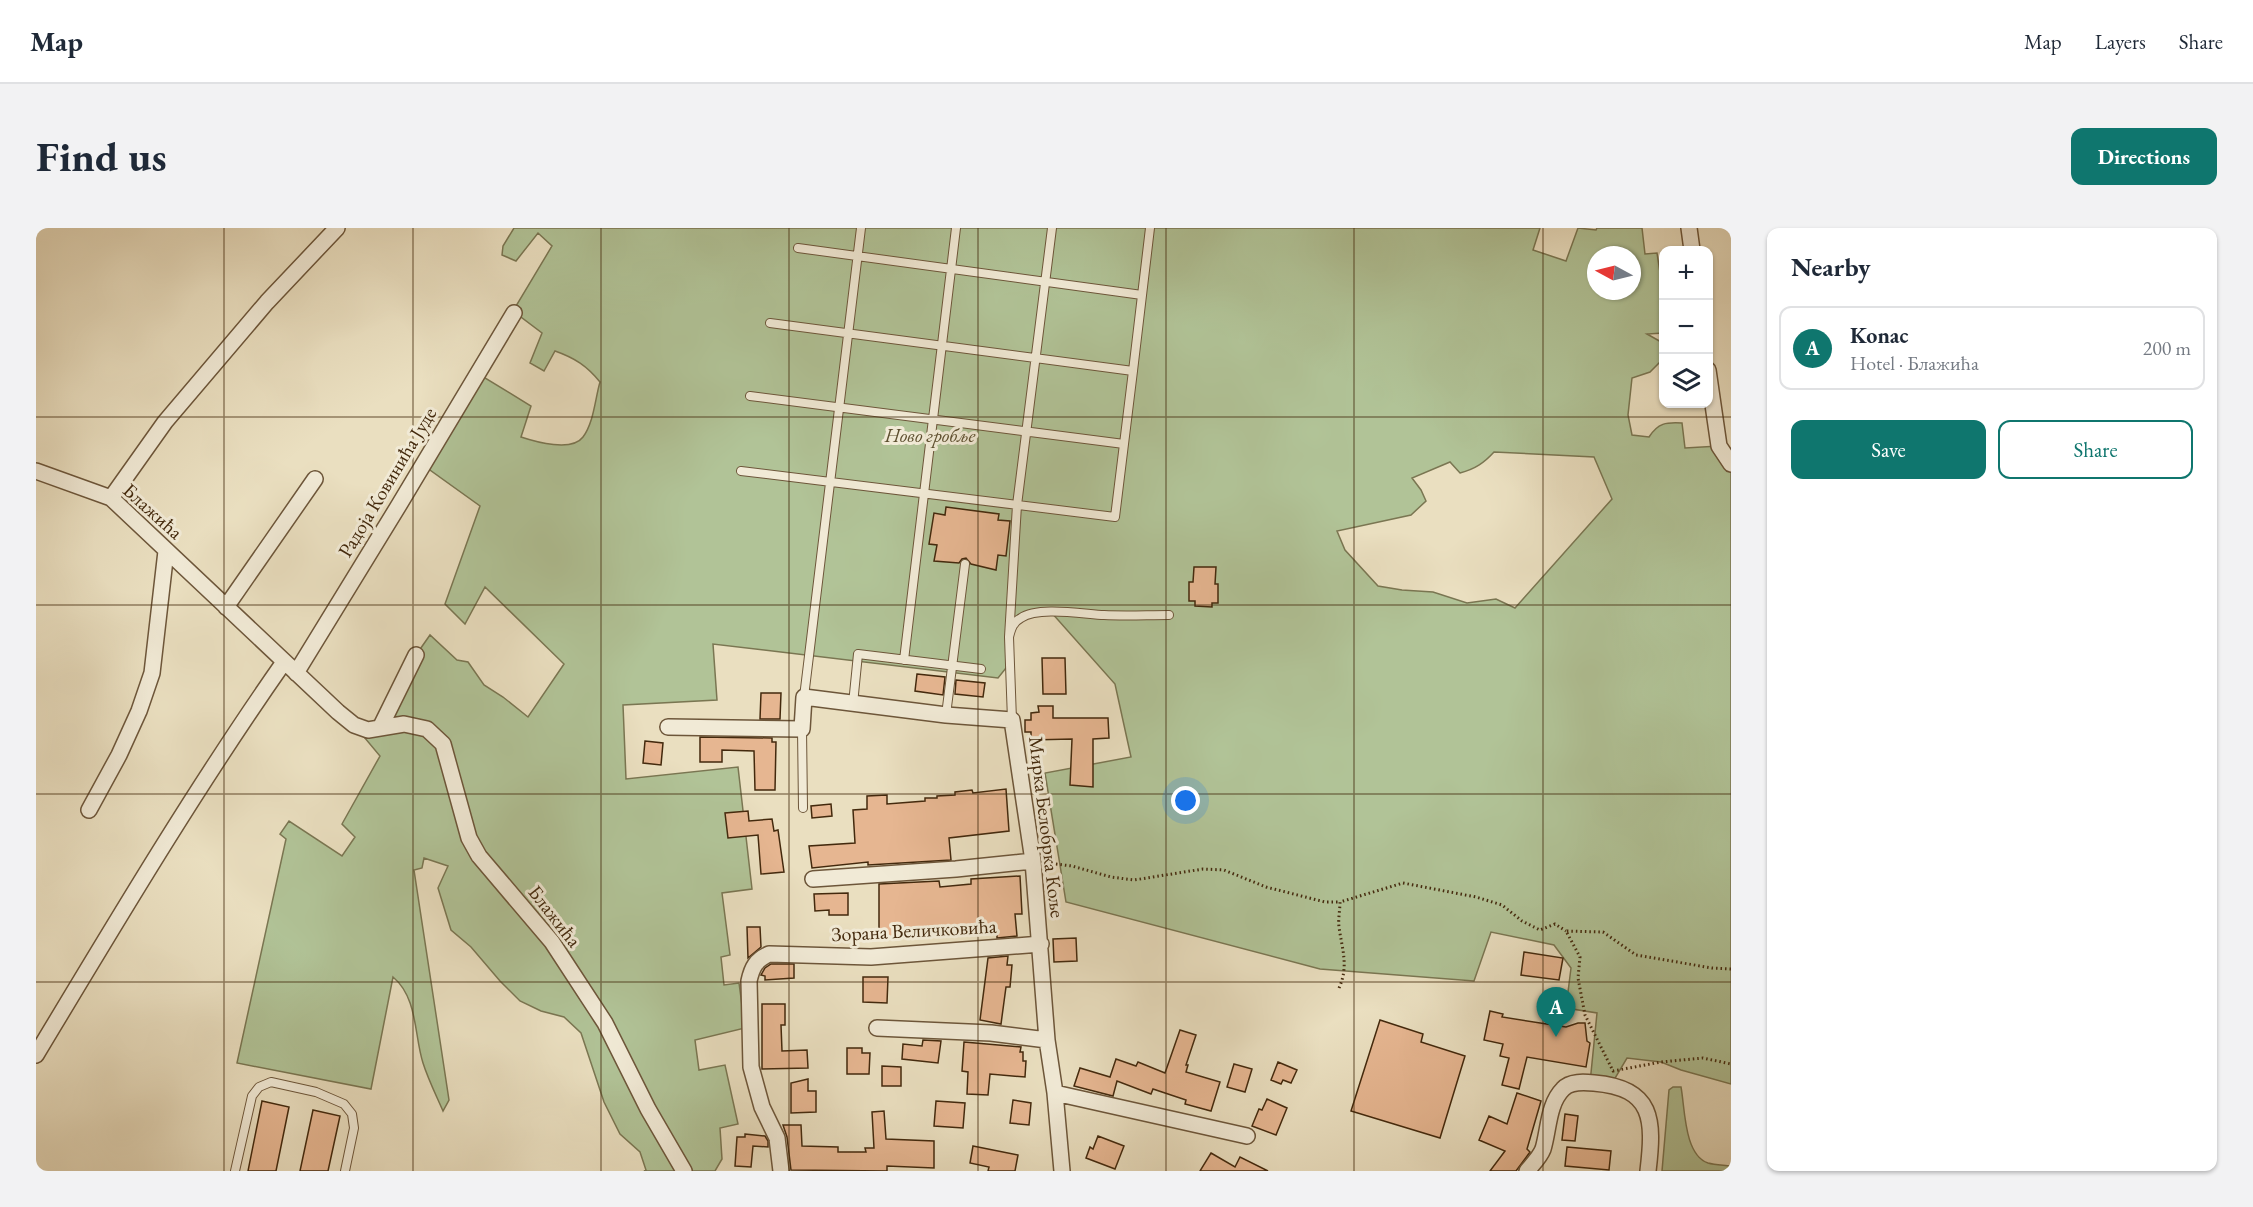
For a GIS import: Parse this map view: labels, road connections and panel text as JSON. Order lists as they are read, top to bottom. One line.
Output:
{"streets":{"street":["Радоја Ковинића Јуде","Блажића","Мирка Белобрка Коље","Зорана Величковића"]},"crossings":[["Радоја Ковинића Јуде","Блажића"],["Мирка Белобрка Коље","Зорана Величковића"]],"parks":["Ново гробље"],"north":"left","page":{"header":"Map","nav":["Map","Layers","Share"],"buttons":["Directions",["Save","Share"]],"title":"Find us","heading":"Nearby","map_buttons":["+","−"],"list":[{"mark":"A","name":"Konac","note":"Hotel · Блажића","value":"200 m"}],"pins":"A"}}
